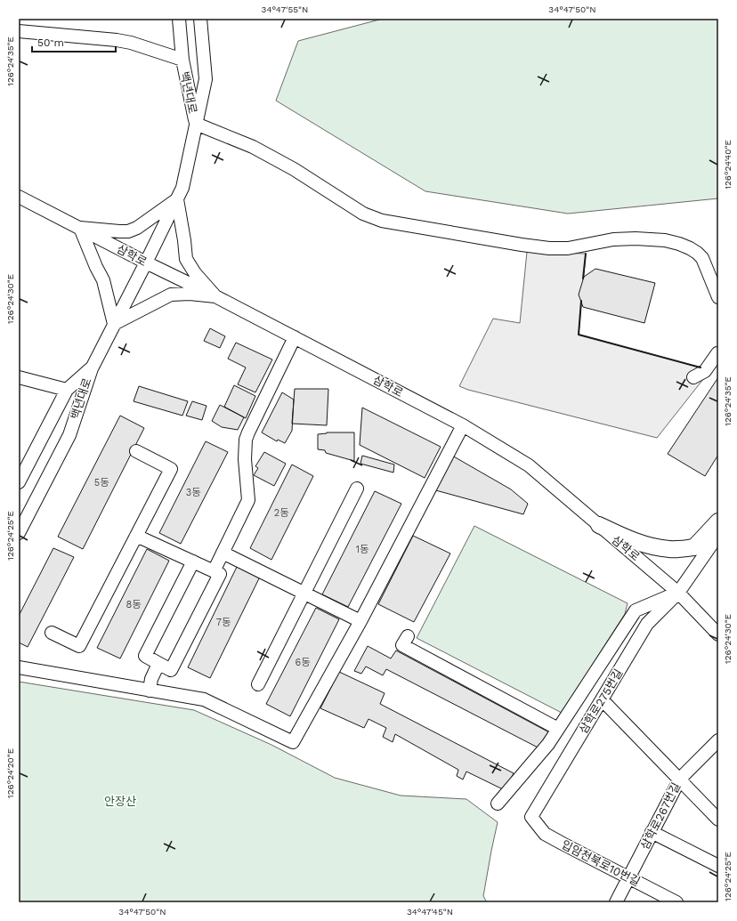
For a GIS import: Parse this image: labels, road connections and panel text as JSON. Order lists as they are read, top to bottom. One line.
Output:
{"streets":{"street":["백년대로","삼학로","삼학로275번길","삼학로267번길","입암천북로10번길"]},"crossings":[["삼학로","삼학로275번길"],["삼학로275번길","입암천북로10번길"],["삼학로267번길","입암천북로10번길"]],"parks":["안장산"],"house_numbers":["5동","3동","2동","1동","8동","7동","6동"],"scale_bar":"50 m","coordinates":["34°47'55\"N","34°47'50\"N","126°24'35\"E","126°24'40\"E","126°24'30\"E","126°24'25\"E","126°24'20\"E","34°47'45\"N"]}
